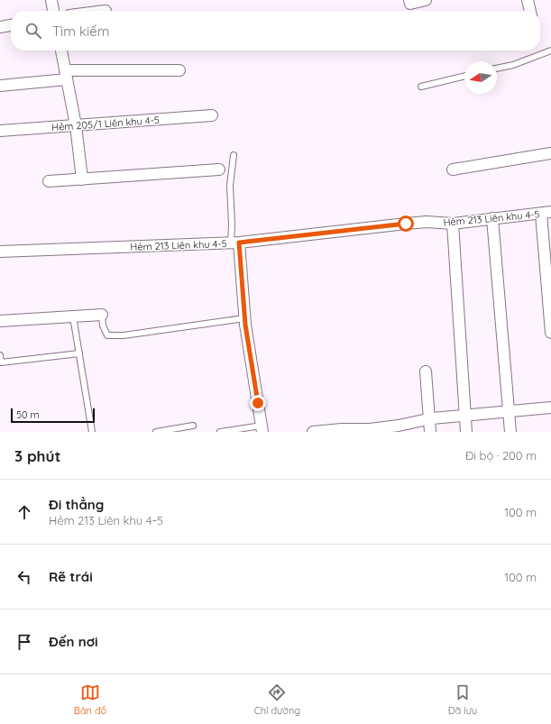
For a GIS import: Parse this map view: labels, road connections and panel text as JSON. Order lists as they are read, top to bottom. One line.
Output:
{"streets":{"street":["Hẻm 205/1 Liên khu 4-5","Hẻm 213 Liên khu 4-5"]},"scale_bar":"50 m","north":"left","page":{"search":"Tìm kiếm","scale":"50 m","heading":["3 phút","Đi bộ · 200 m"],"list":[["Đi thẳng","Hẻm 213 Liên khu 4-5","100 m"],["Rẽ trái","100 m"],"Đến nơi"],"nav":["Bản đồ","Chỉ đường","Đã lưu"]}}
